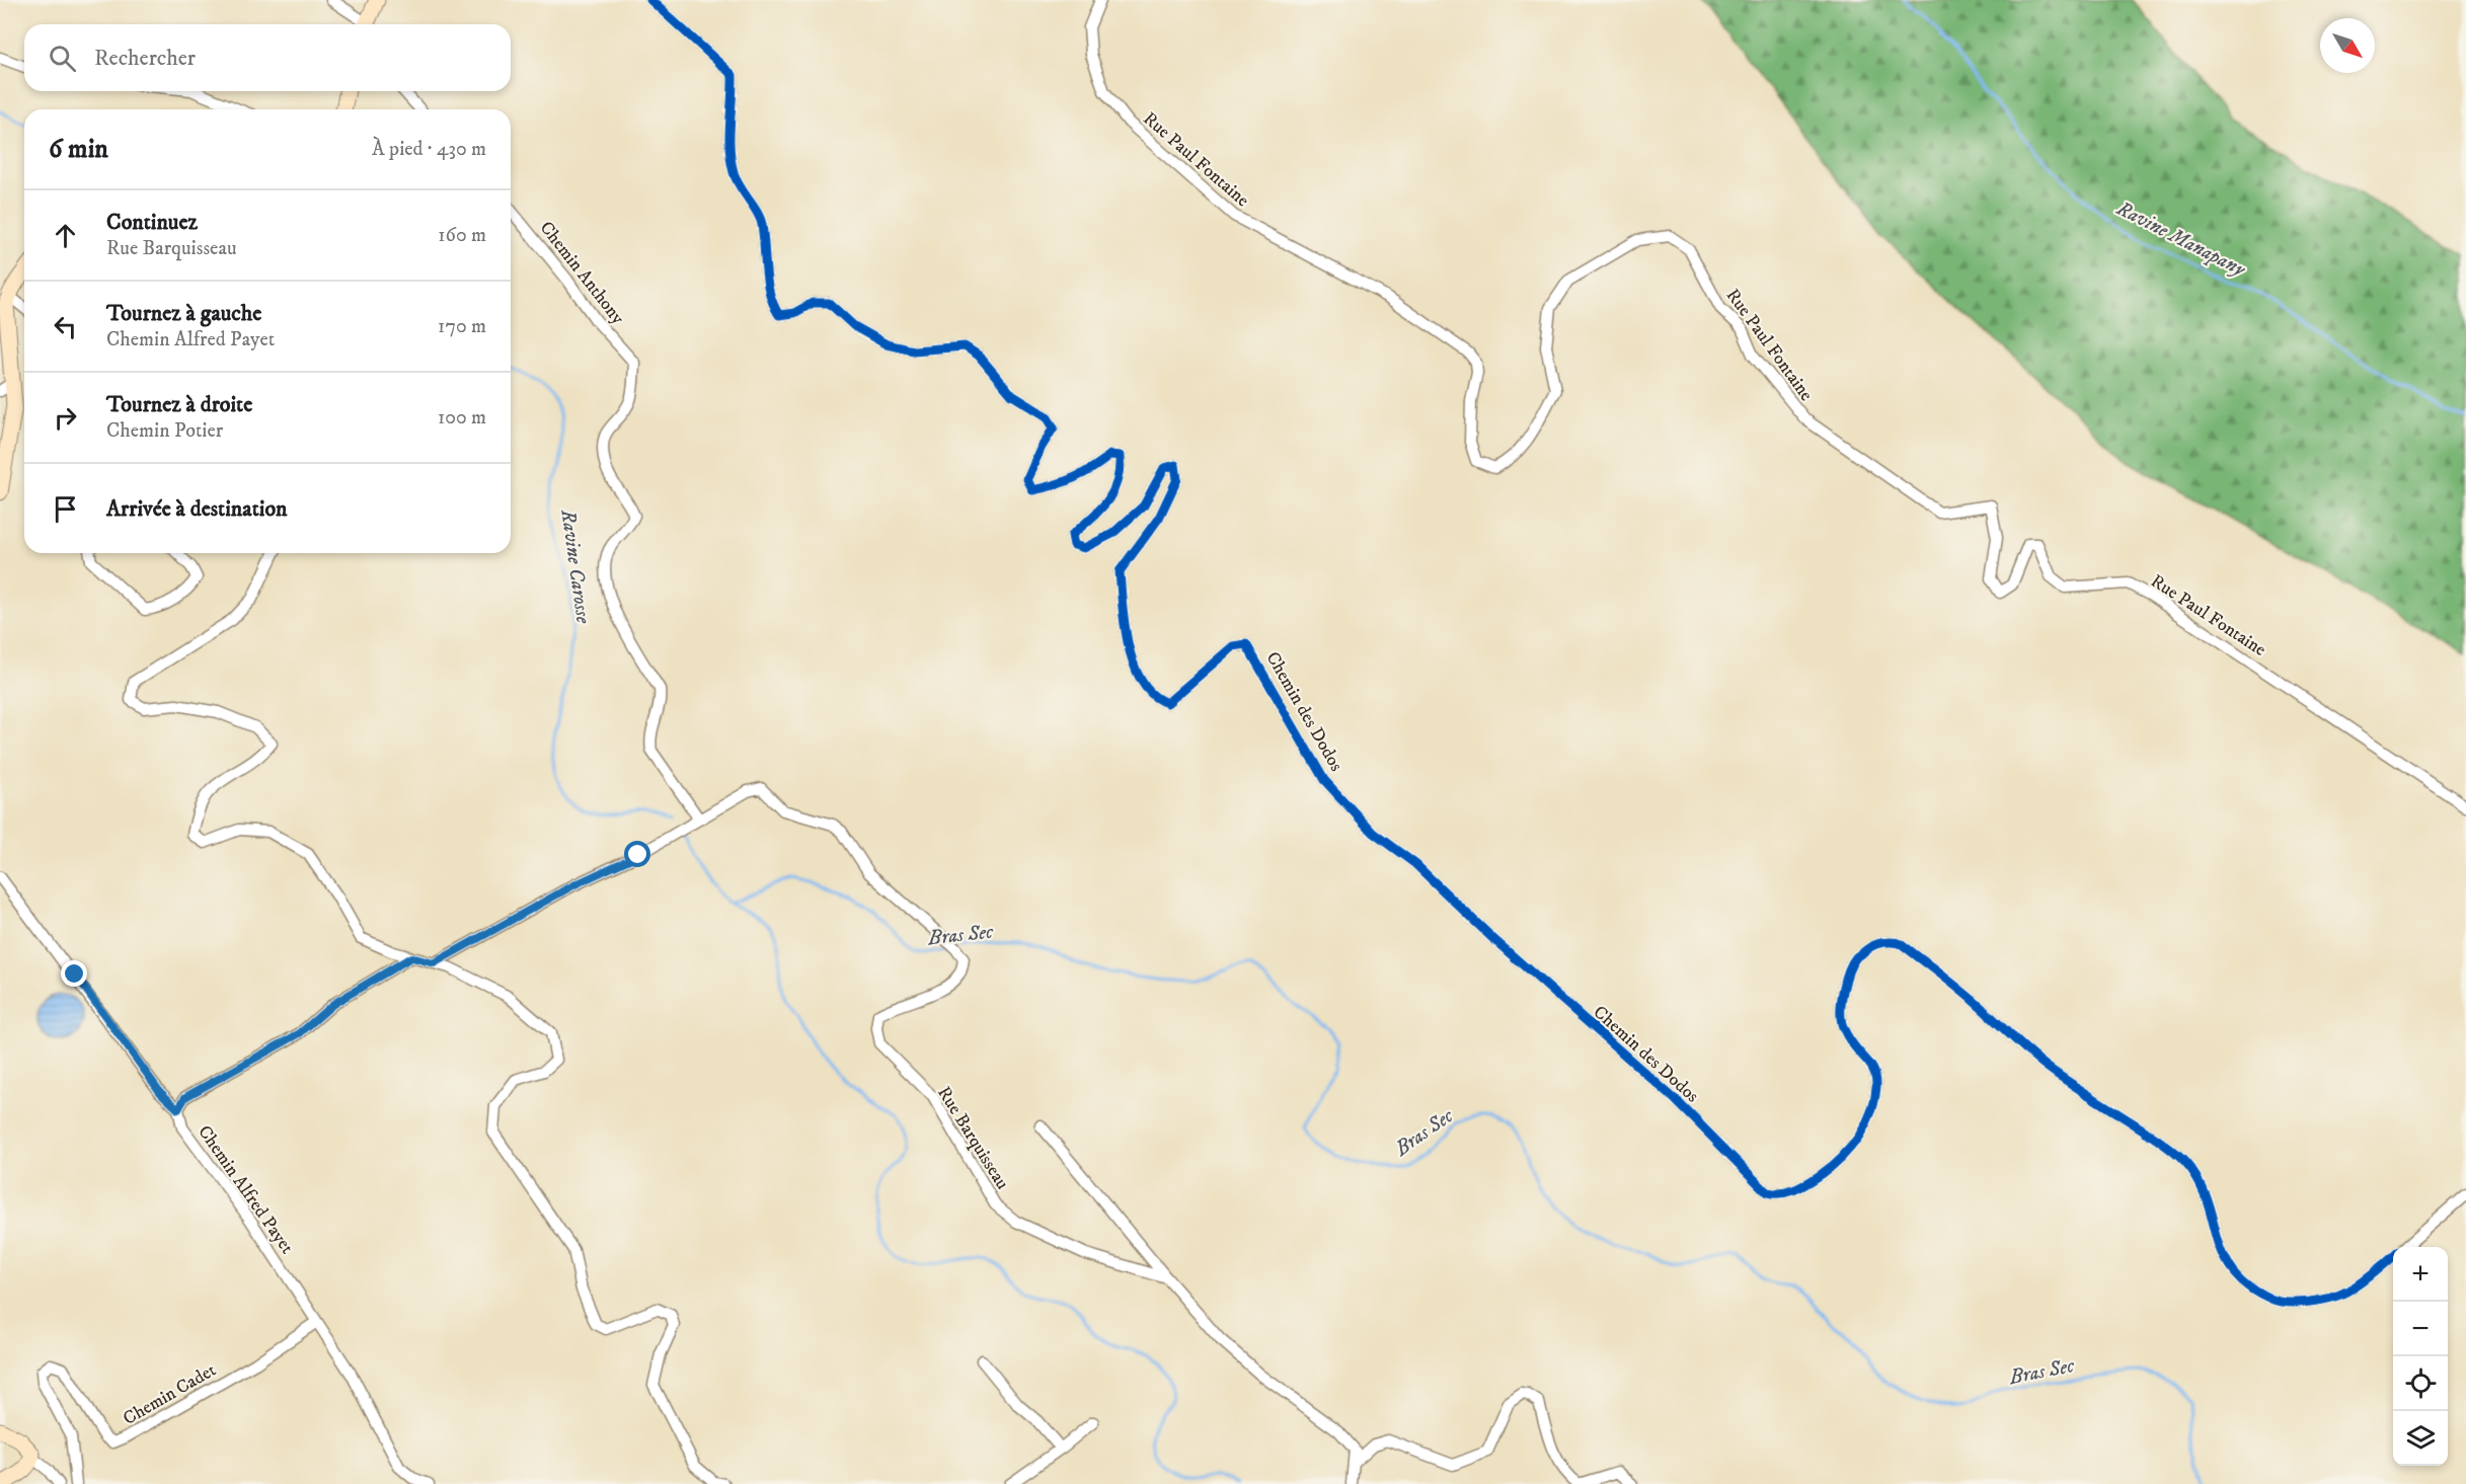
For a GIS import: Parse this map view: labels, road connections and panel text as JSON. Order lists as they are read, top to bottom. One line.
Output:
{"streets":{"street":["Rue Paul Fontaine","Chemin Anthony","Chemin des Dodos","Rue Barquisseau","Chemin Alfred Payet","Chemin Cadet"]},"crossings":[["Chemin Anthony","Rue Barquisseau"],["Chemin Alfred Payet","Chemin Cadet"]],"water":["Ravine Manapany","Ravine Carosse","Bras Sec"],"north":"bottom right","page":{"search":"Rechercher","heading":["6 min","À pied · 430 m"],"list":[["Continuez","Rue Barquisseau","160 m"],["Tournez à gauche","Chemin Alfred Payet","170 m"],["Tournez à droite","Chemin Potier","100 m"],"Arrivée à destination"],"map_buttons":["+","−"]}}
